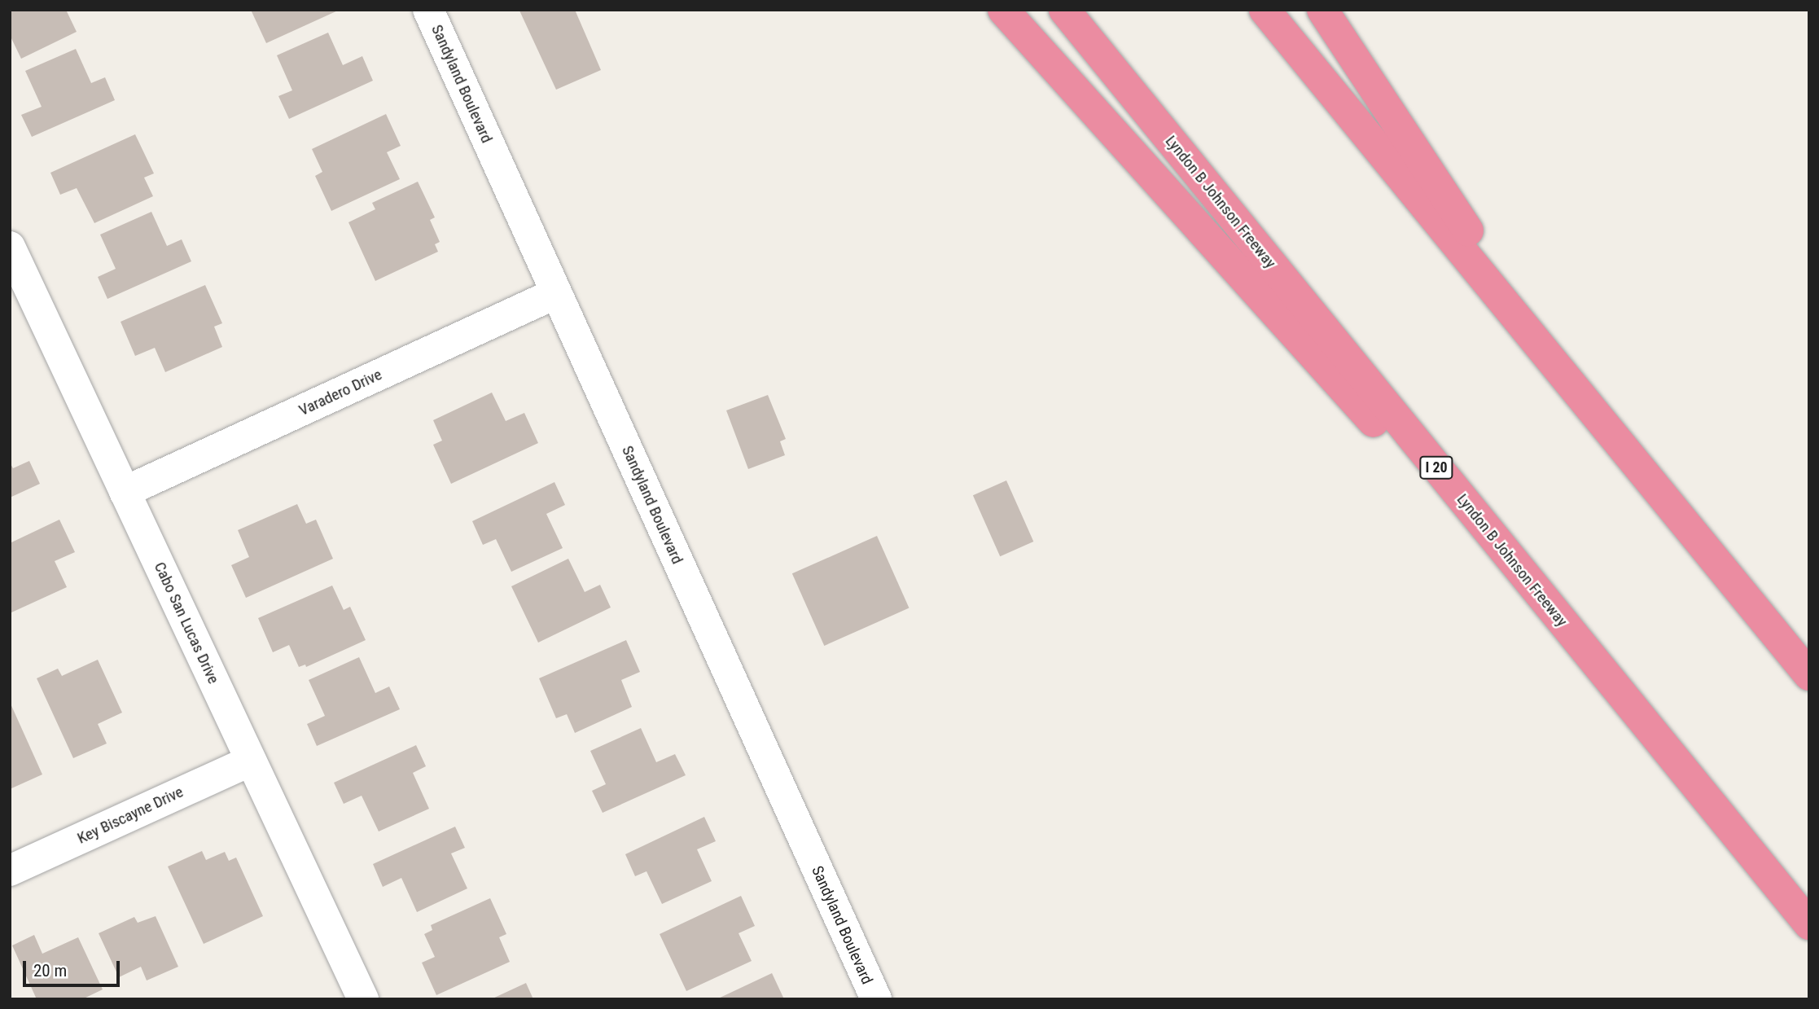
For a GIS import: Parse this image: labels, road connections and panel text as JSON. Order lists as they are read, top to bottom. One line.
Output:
{"streets":{"highway":["Lyndon B Johnson Freeway","I 20"],"street":["Sandyland Boulevard","Varadero Drive","Cabo San Lucas Drive","Key Biscayne Drive"]},"crossings":[["Sandyland Boulevard","Varadero Drive"],["Varadero Drive","Cabo San Lucas Drive"],["Cabo San Lucas Drive","Key Biscayne Drive"]],"scale_bar":"20 m"}
